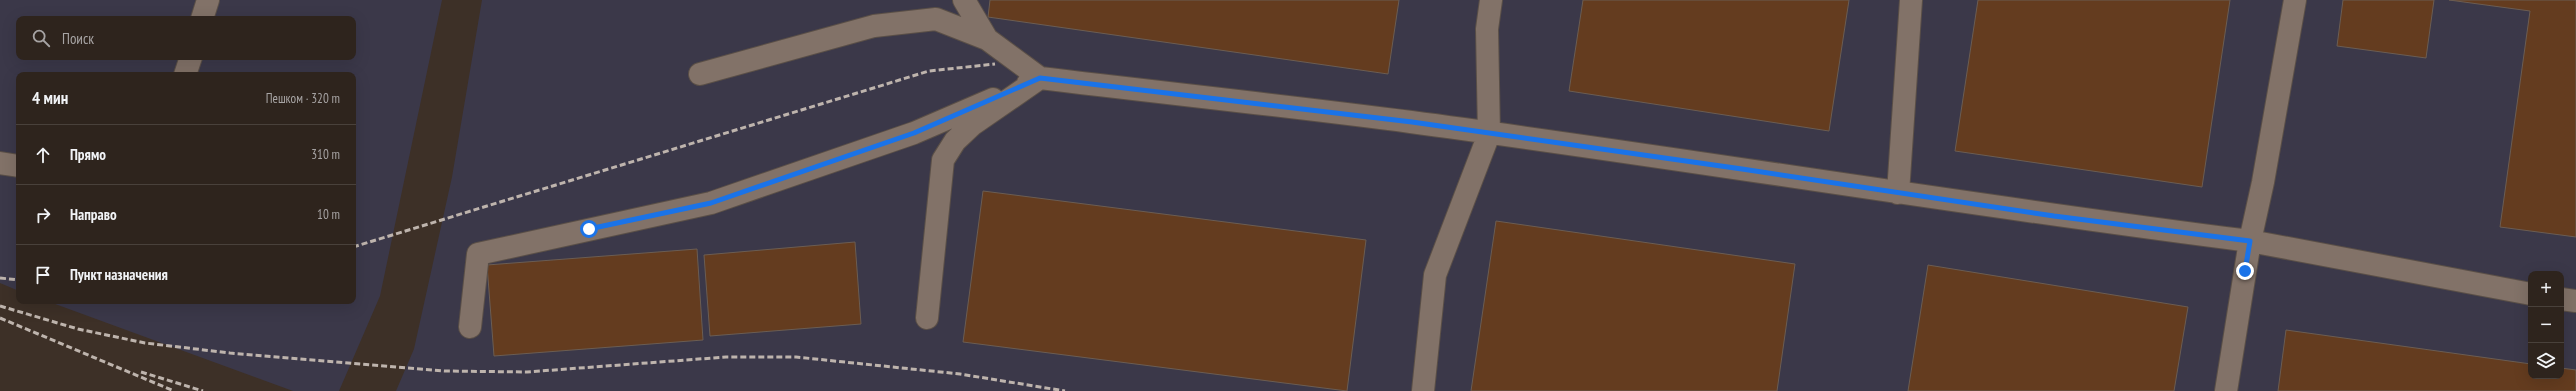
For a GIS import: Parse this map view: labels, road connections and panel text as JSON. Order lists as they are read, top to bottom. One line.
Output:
{"page":{"search":"Поиск","heading":["4 мин","Пешком · 320 m"],"list":[["Прямо","310 m"],["Направо","10 m"],"Пункт назначения"],"map_buttons":["+","−"]}}
